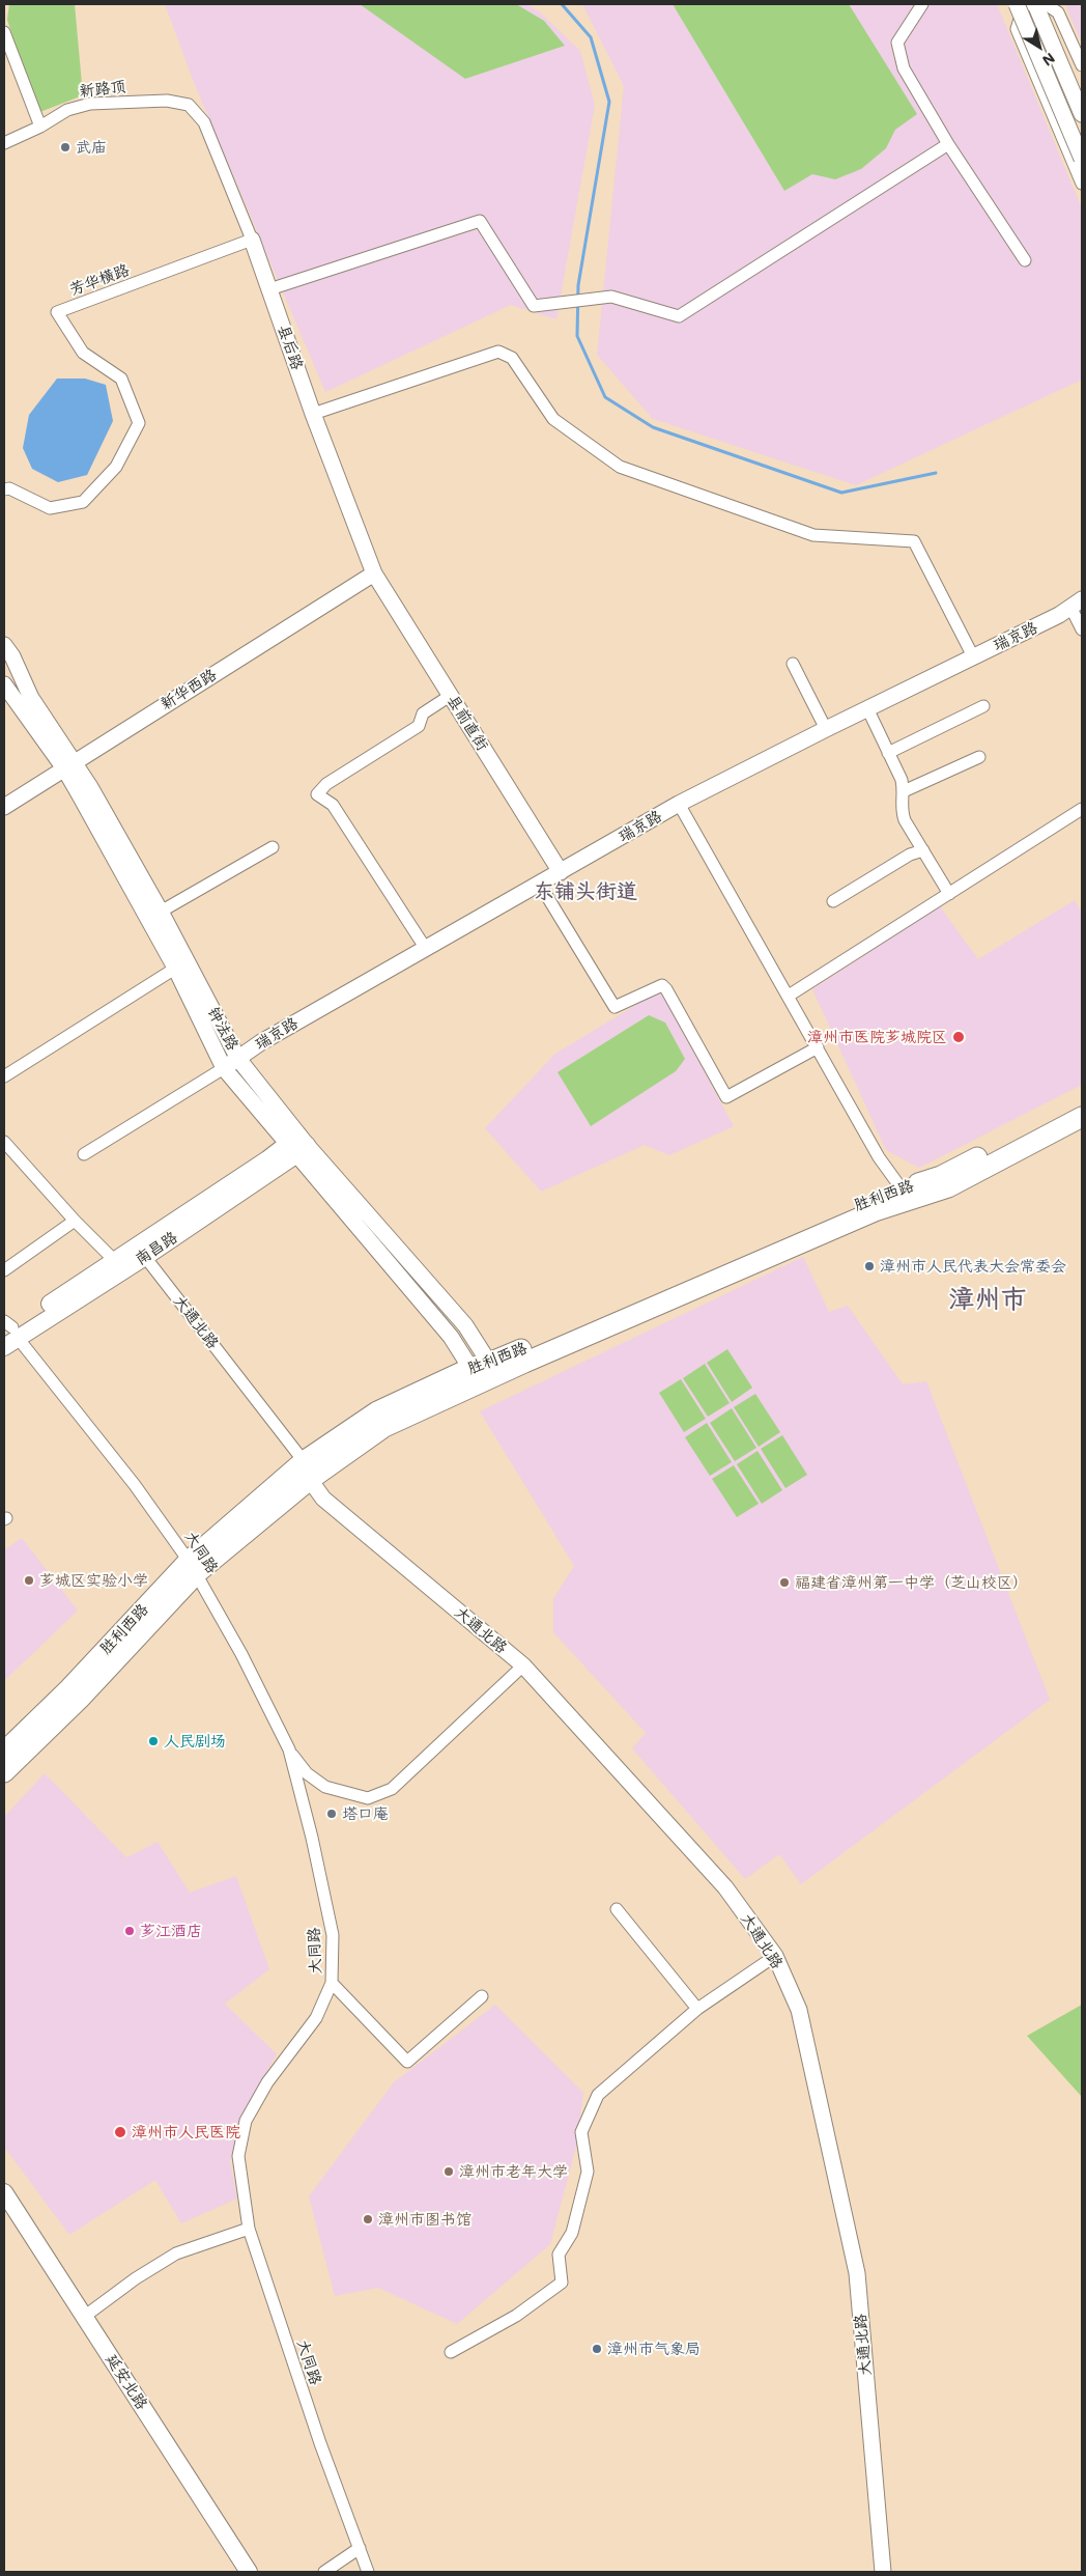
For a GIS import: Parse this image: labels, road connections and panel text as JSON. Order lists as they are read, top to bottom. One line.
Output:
{"streets":{"main road":["胜利西路","南昌路","延安北路"],"street":["新路顶","芳华横路","县后路","瑞京路","新华西路","县前直街","钟法路","大通北路","大同路"]},"crossings":[["新路顶","县后路"],["芳华横路","县后路"],["县后路","新华西路"],["县后路","县前直街"],["瑞京路","县前直街"],["瑞京路","钟法路"],["新华西路","县前直街"],["新华西路","钟法路"],["钟法路","胜利西路"],["钟法路","南昌路"],["胜利西路","大通北路"],["胜利西路","大同路"],["南昌路","大通北路"],["南昌路","大同路"]],"districts":["东铺头街道","漳州市"],"places":["武庙","漳州市医院芗城院区","漳州市人民代表大会常委会","芗城区实验小学","福建省漳州第一中学（芝山校区）","人民剧场","塔口庵","芗江酒店","漳州市人民医院","漳州市老年大学","漳州市图书馆","漳州市气象局"],"north":"bottom right"}
